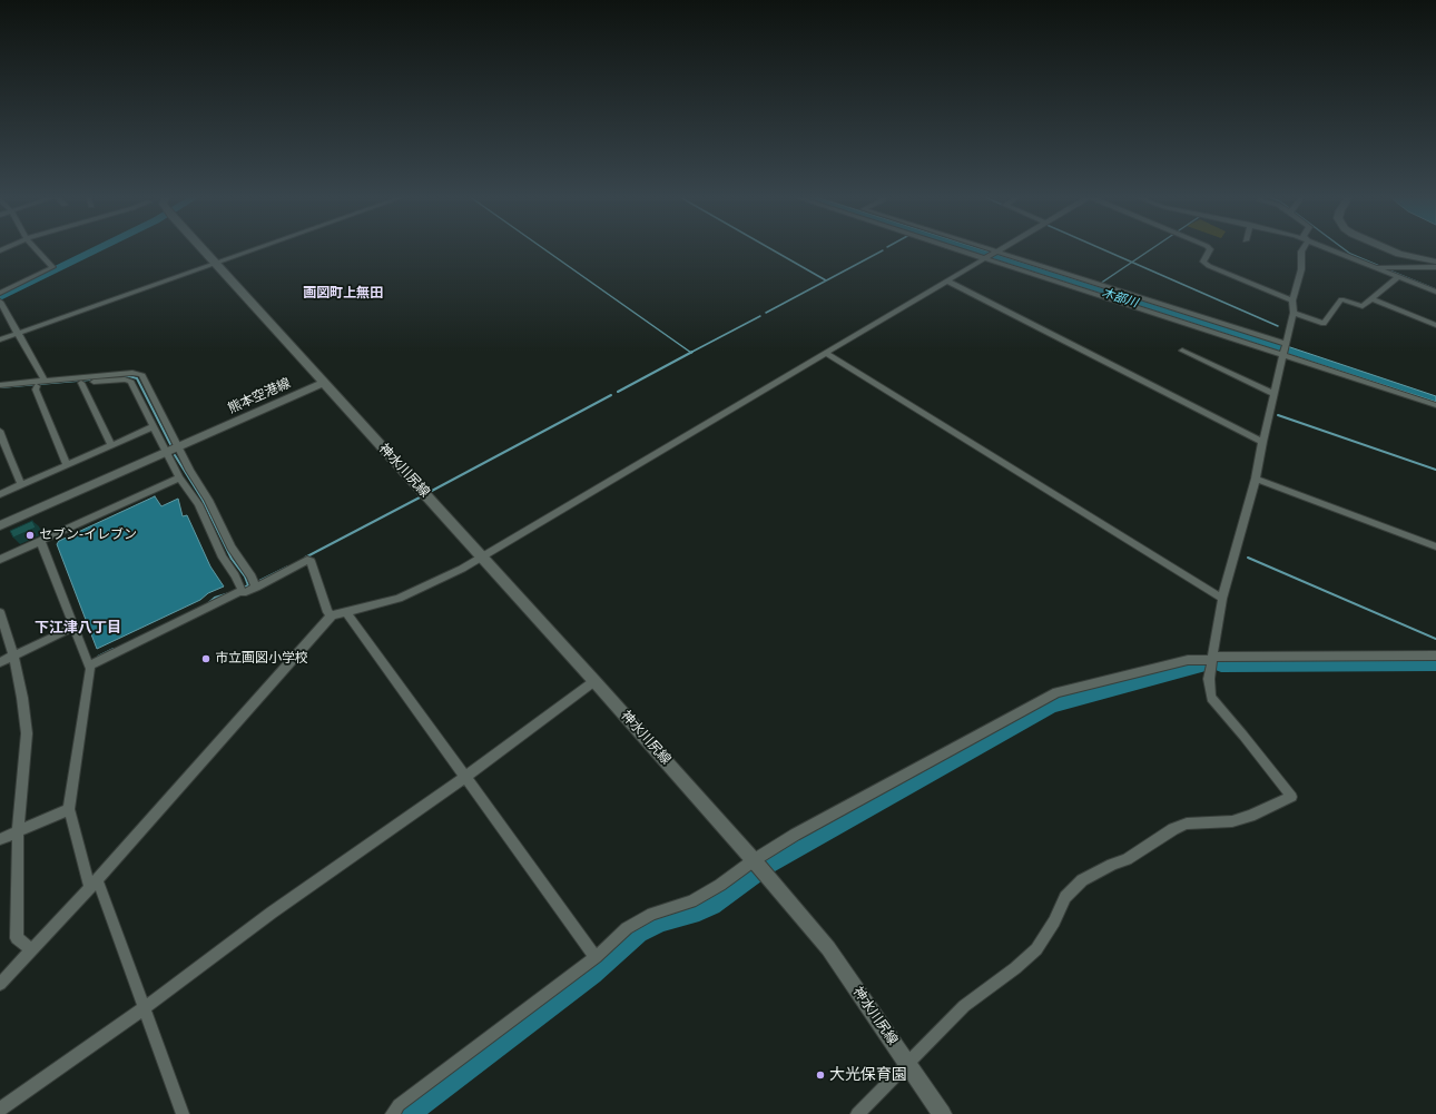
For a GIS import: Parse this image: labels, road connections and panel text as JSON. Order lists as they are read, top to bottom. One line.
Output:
{"streets":{"main road":["熊本空港線","神水川尻線"]},"crossings":[["熊本空港線","神水川尻線"]],"districts":["画図町上無田","下江津八丁目"],"water":["木部川"],"places":["セブン-イレブン","市立画図小学校","大光保育園"]}
